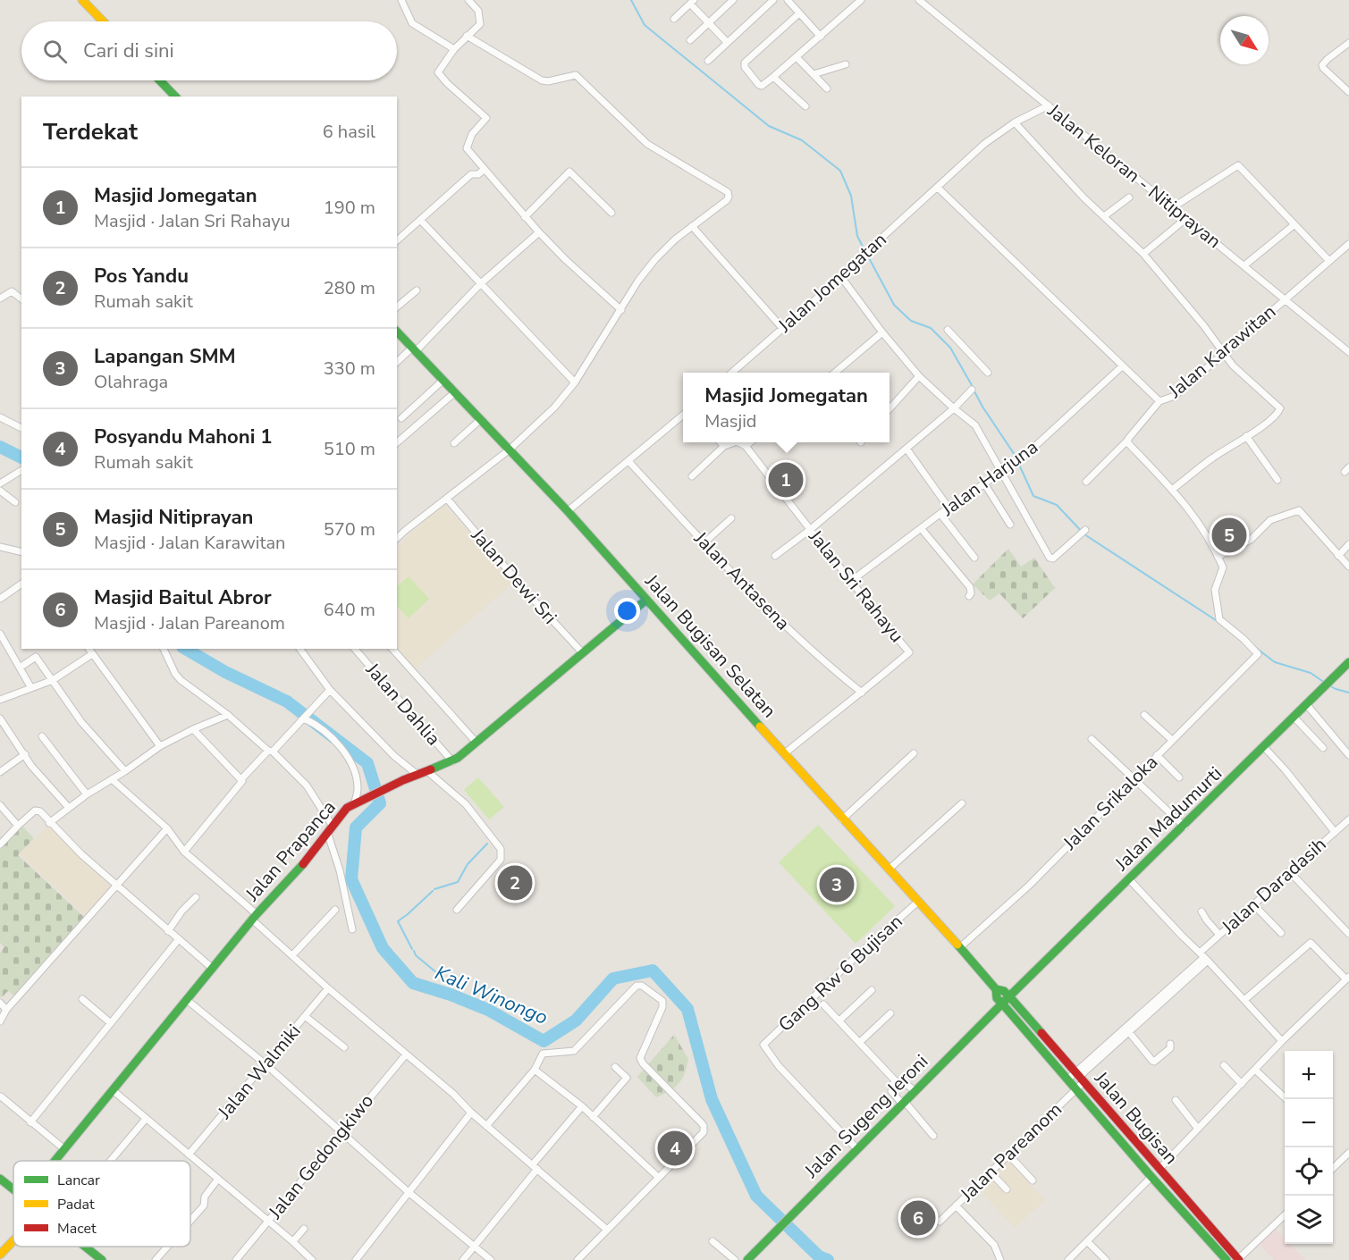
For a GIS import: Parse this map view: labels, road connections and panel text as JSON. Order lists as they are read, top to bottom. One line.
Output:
{"streets":{"street":["Jalan Keloran - Nitiprayan","Jalan Jomegatan","Jalan Karawitan","Jalan Harjuna","Jalan Dewi Sri","Jalan Antasena","Jalan Sri Rahayu","Jalan Bugisan Selatan","Jalan Dahlia","Jalan Srikaloka","Jalan Madumurti","Jalan Prapanca","Jalan Daradasih","Gang Rw 6 Bujisan","Jalan Walmiki","Jalan Sugeng Jeroni","Jalan Bugisan","Jalan Pareanom","Jalan Gedongkiwo"]},"crossings":[["Jalan Keloran - Nitiprayan","Jalan Jomegatan"],["Jalan Keloran - Nitiprayan","Jalan Karawitan"],["Jalan Karawitan","Jalan Harjuna"],["Jalan Harjuna","Jalan Sri Rahayu"],["Jalan Dewi Sri","Jalan Prapanca"],["Jalan Antasena","Jalan Sri Rahayu"],["Jalan Sri Rahayu","Jalan Bugisan Selatan"],["Jalan Bugisan Selatan","Jalan Srikaloka"],["Jalan Bugisan Selatan","Jalan Madumurti"],["Jalan Bugisan Selatan","Jalan Prapanca"],["Jalan Bugisan Selatan","Gang Rw 6 Bujisan"],["Jalan Bugisan Selatan","Jalan Sugeng Jeroni"],["Jalan Bugisan Selatan","Jalan Bugisan"],["Jalan Dahlia","Jalan Prapanca"],["Jalan Madumurti","Jalan Sugeng Jeroni"],["Jalan Madumurti","Jalan Bugisan"],["Jalan Daradasih","Jalan Bugisan"],["Jalan Daradasih","Jalan Pareanom"],["Gang Rw 6 Bujisan","Jalan Sugeng Jeroni"],["Jalan Sugeng Jeroni","Jalan Bugisan"],["Jalan Bugisan","Jalan Pareanom"]],"water":["Kali Winongo"],"legend":["Lancar","Padat","Macet"],"north":"bottom right","page":{"search":"Cari di sini","heading":["Terdekat","6 hasil"],"list":[{"mark":"1","name":"Masjid Jomegatan","note":"Masjid · Jalan Sri Rahayu","value":"190 m"},{"mark":"2","name":"Pos Yandu","note":"Rumah sakit","value":"280 m"},{"mark":"3","name":"Lapangan SMM","note":"Olahraga","value":"330 m"},{"mark":"4","name":"Posyandu Mahoni 1","note":"Rumah sakit","value":"510 m"},{"mark":"5","name":"Masjid Nitiprayan","note":"Masjid · Jalan Karawitan","value":"570 m"},{"mark":"6","name":"Masjid Baitul Abror","note":"Masjid · Jalan Pareanom","value":"640 m"}],"popup":["Masjid Jomegatan","Masjid"],"pins":["1","5","2","3","4","6"],"map_buttons":["+","−"]}}
